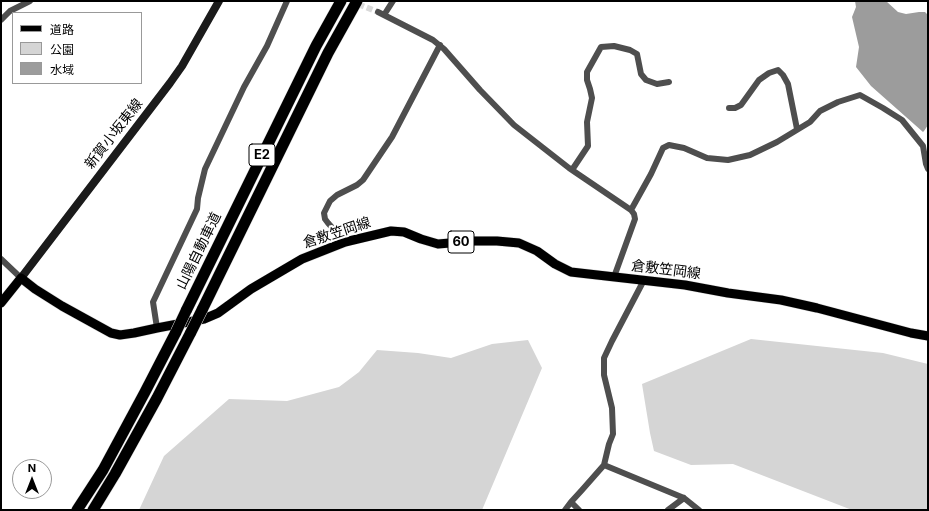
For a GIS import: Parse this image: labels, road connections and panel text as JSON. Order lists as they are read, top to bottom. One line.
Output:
{"streets":{"highway":["E2","山陽自動車道"],"main road":["新賀小坂東線","倉敷笠岡線","60"]},"crossings":[["新賀小坂東線","倉敷笠岡線"]],"legend":["道路","公園","水域"],"north":"top"}
